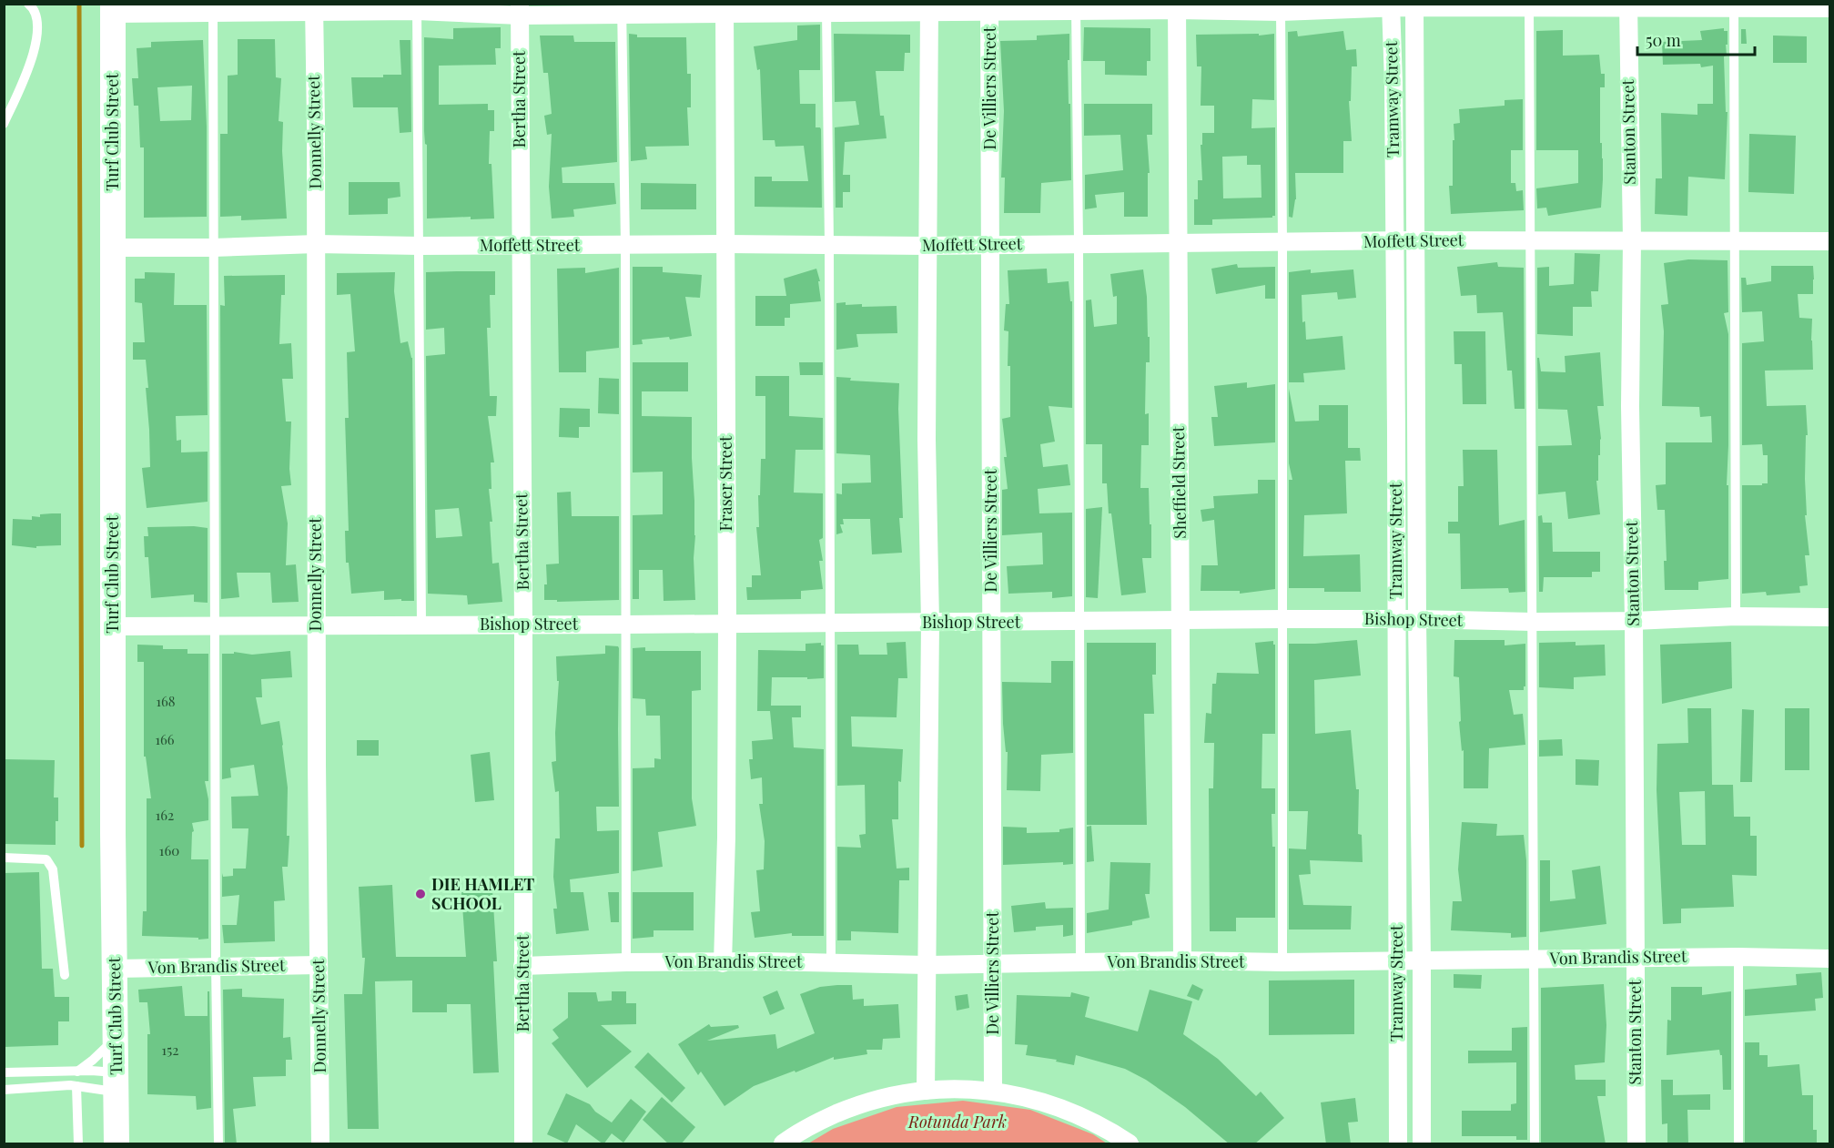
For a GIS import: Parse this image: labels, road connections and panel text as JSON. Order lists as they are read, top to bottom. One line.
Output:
{"streets":{"main road":["Turf Club Street"],"street":["De Villiers Street","Bertha Street","Tramway Street","Donnelly Street","Stanton Street","Moffett Street","Sheffield Street","Fraser Street","Bishop Street","Von Brandis Street"]},"crossings":[["De Villiers Street","Moffett Street"],["De Villiers Street","Bishop Street"],["De Villiers Street","Von Brandis Street"],["Bertha Street","Moffett Street"],["Bertha Street","Bishop Street"],["Bertha Street","Von Brandis Street"],["Tramway Street","Moffett Street"],["Tramway Street","Bishop Street"],["Tramway Street","Von Brandis Street"],["Turf Club Street","Moffett Street"],["Turf Club Street","Bishop Street"],["Turf Club Street","Von Brandis Street"],["Donnelly Street","Moffett Street"],["Donnelly Street","Bishop Street"],["Donnelly Street","Von Brandis Street"],["Stanton Street","Moffett Street"],["Stanton Street","Bishop Street"],["Stanton Street","Von Brandis Street"],["Moffett Street","Sheffield Street"],["Moffett Street","Fraser Street"],["Sheffield Street","Bishop Street"],["Sheffield Street","Von Brandis Street"],["Fraser Street","Bishop Street"],["Fraser Street","Von Brandis Street"]],"parks":["Rotunda Park"],"places":["DIE HAMLET SCHOOL"],"house_numbers":["168","166","162","160","152"],"scale_bar":"50 m"}
